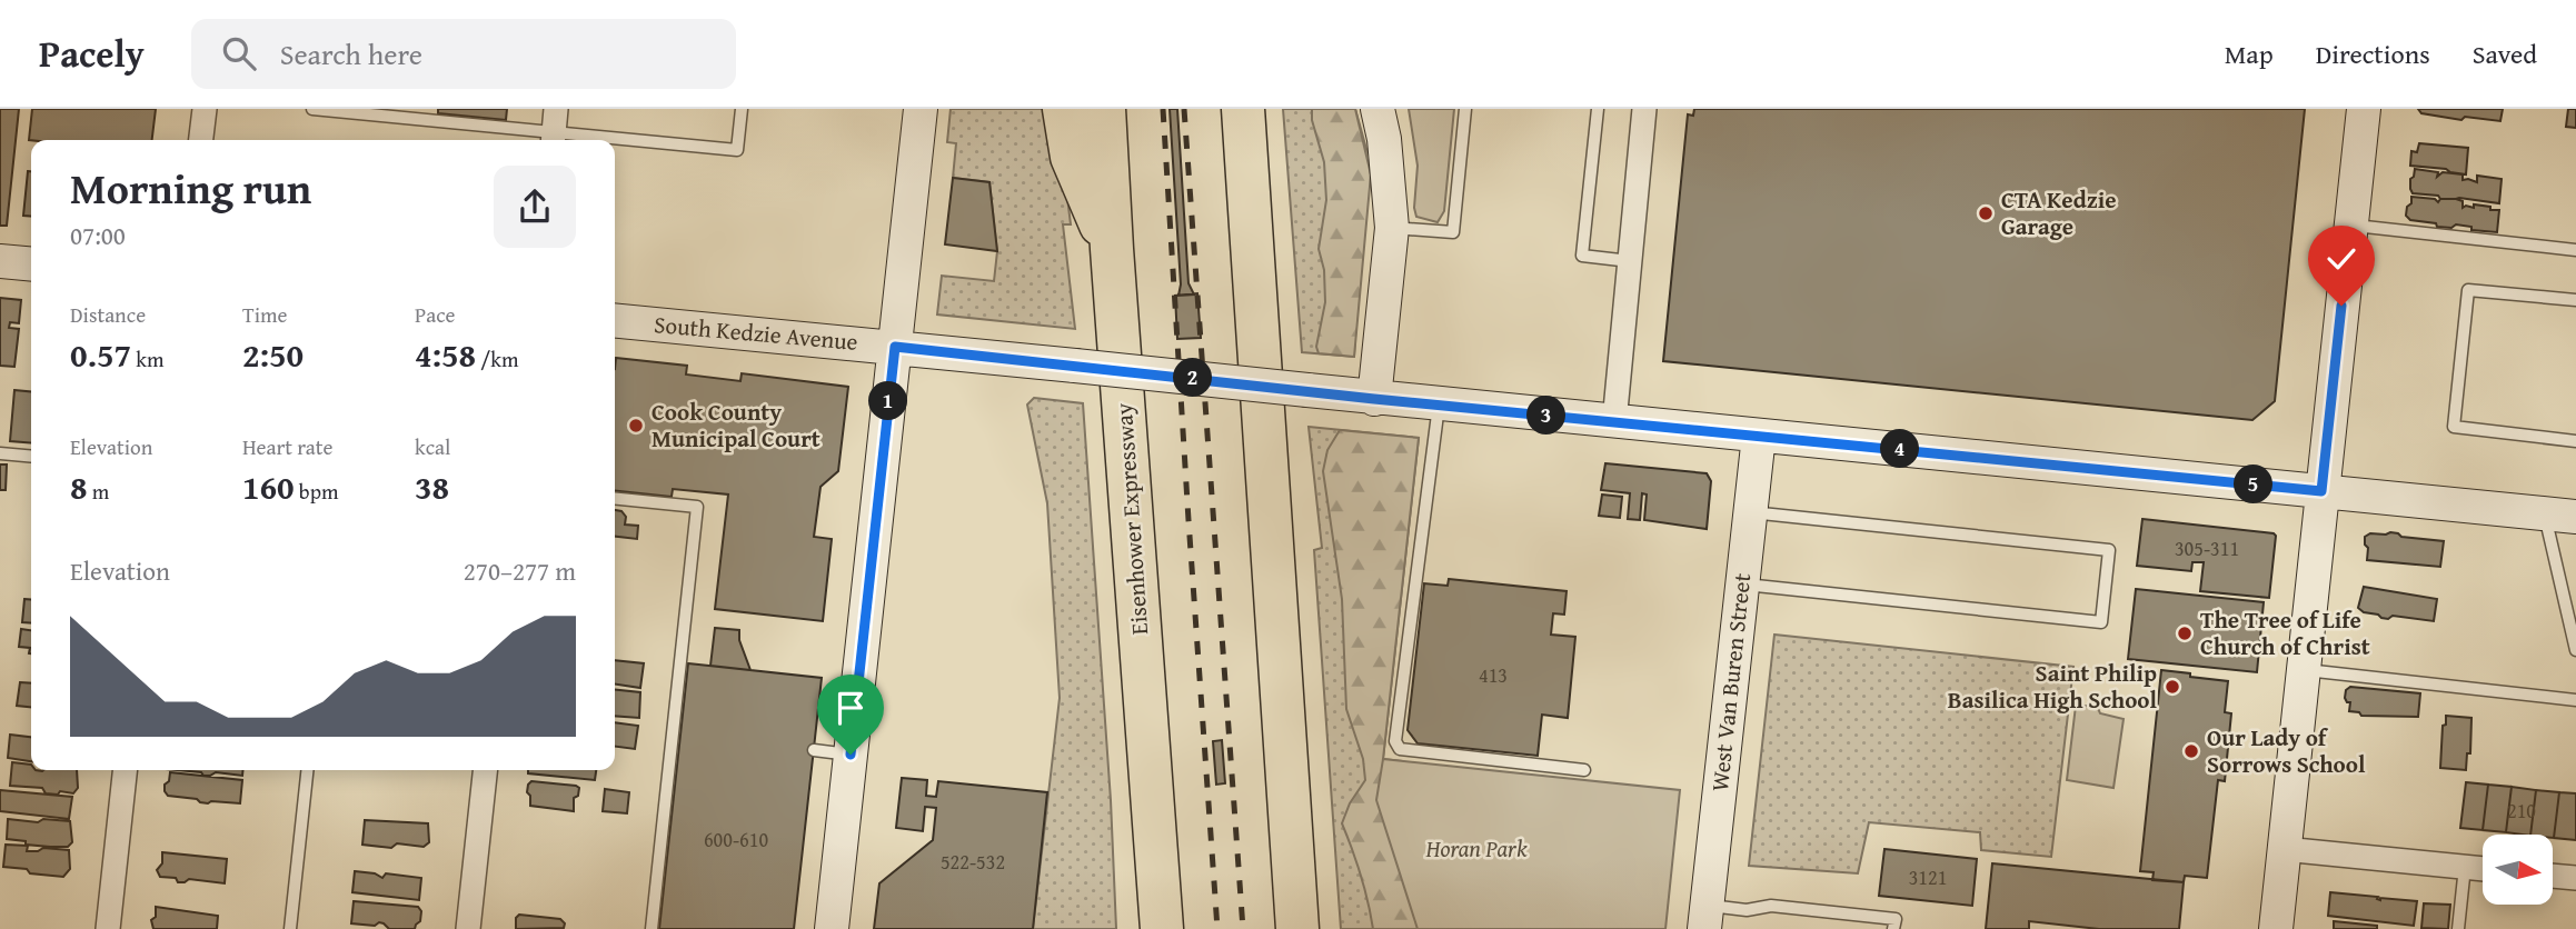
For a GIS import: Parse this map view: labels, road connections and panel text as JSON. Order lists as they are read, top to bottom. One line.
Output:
{"streets":{"highway":["Eisenhower Expressway"],"street":["South Kedzie Avenue","West Van Buren Street"]},"crossings":[["South Kedzie Avenue","West Van Buren Street"]],"parks":["Horan Park"],"places":["CTA Kedzie Garage","Cook County Municipal Court","The Tree of Life Church of Christ","Saint Philip Basilica High School","Our Lady of Sorrows School"],"house_numbers":["305-311","413","210","600-610","522-532","3121"],"north":"right","page":{"header":"Pacely","search":"Search here","nav":["Map","Directions","Saved"],"heading":["Morning run","07:00"],"stats":[["Distance","0.57 km"],["Time","2:50"],["Pace","4:58 /km"],["Elevation","8 m"],["Heart rate","160 bpm"],["kcal","38"]],"pins":["2","1","3","4","5"],"chart":["Elevation","270–277 m"]}}
